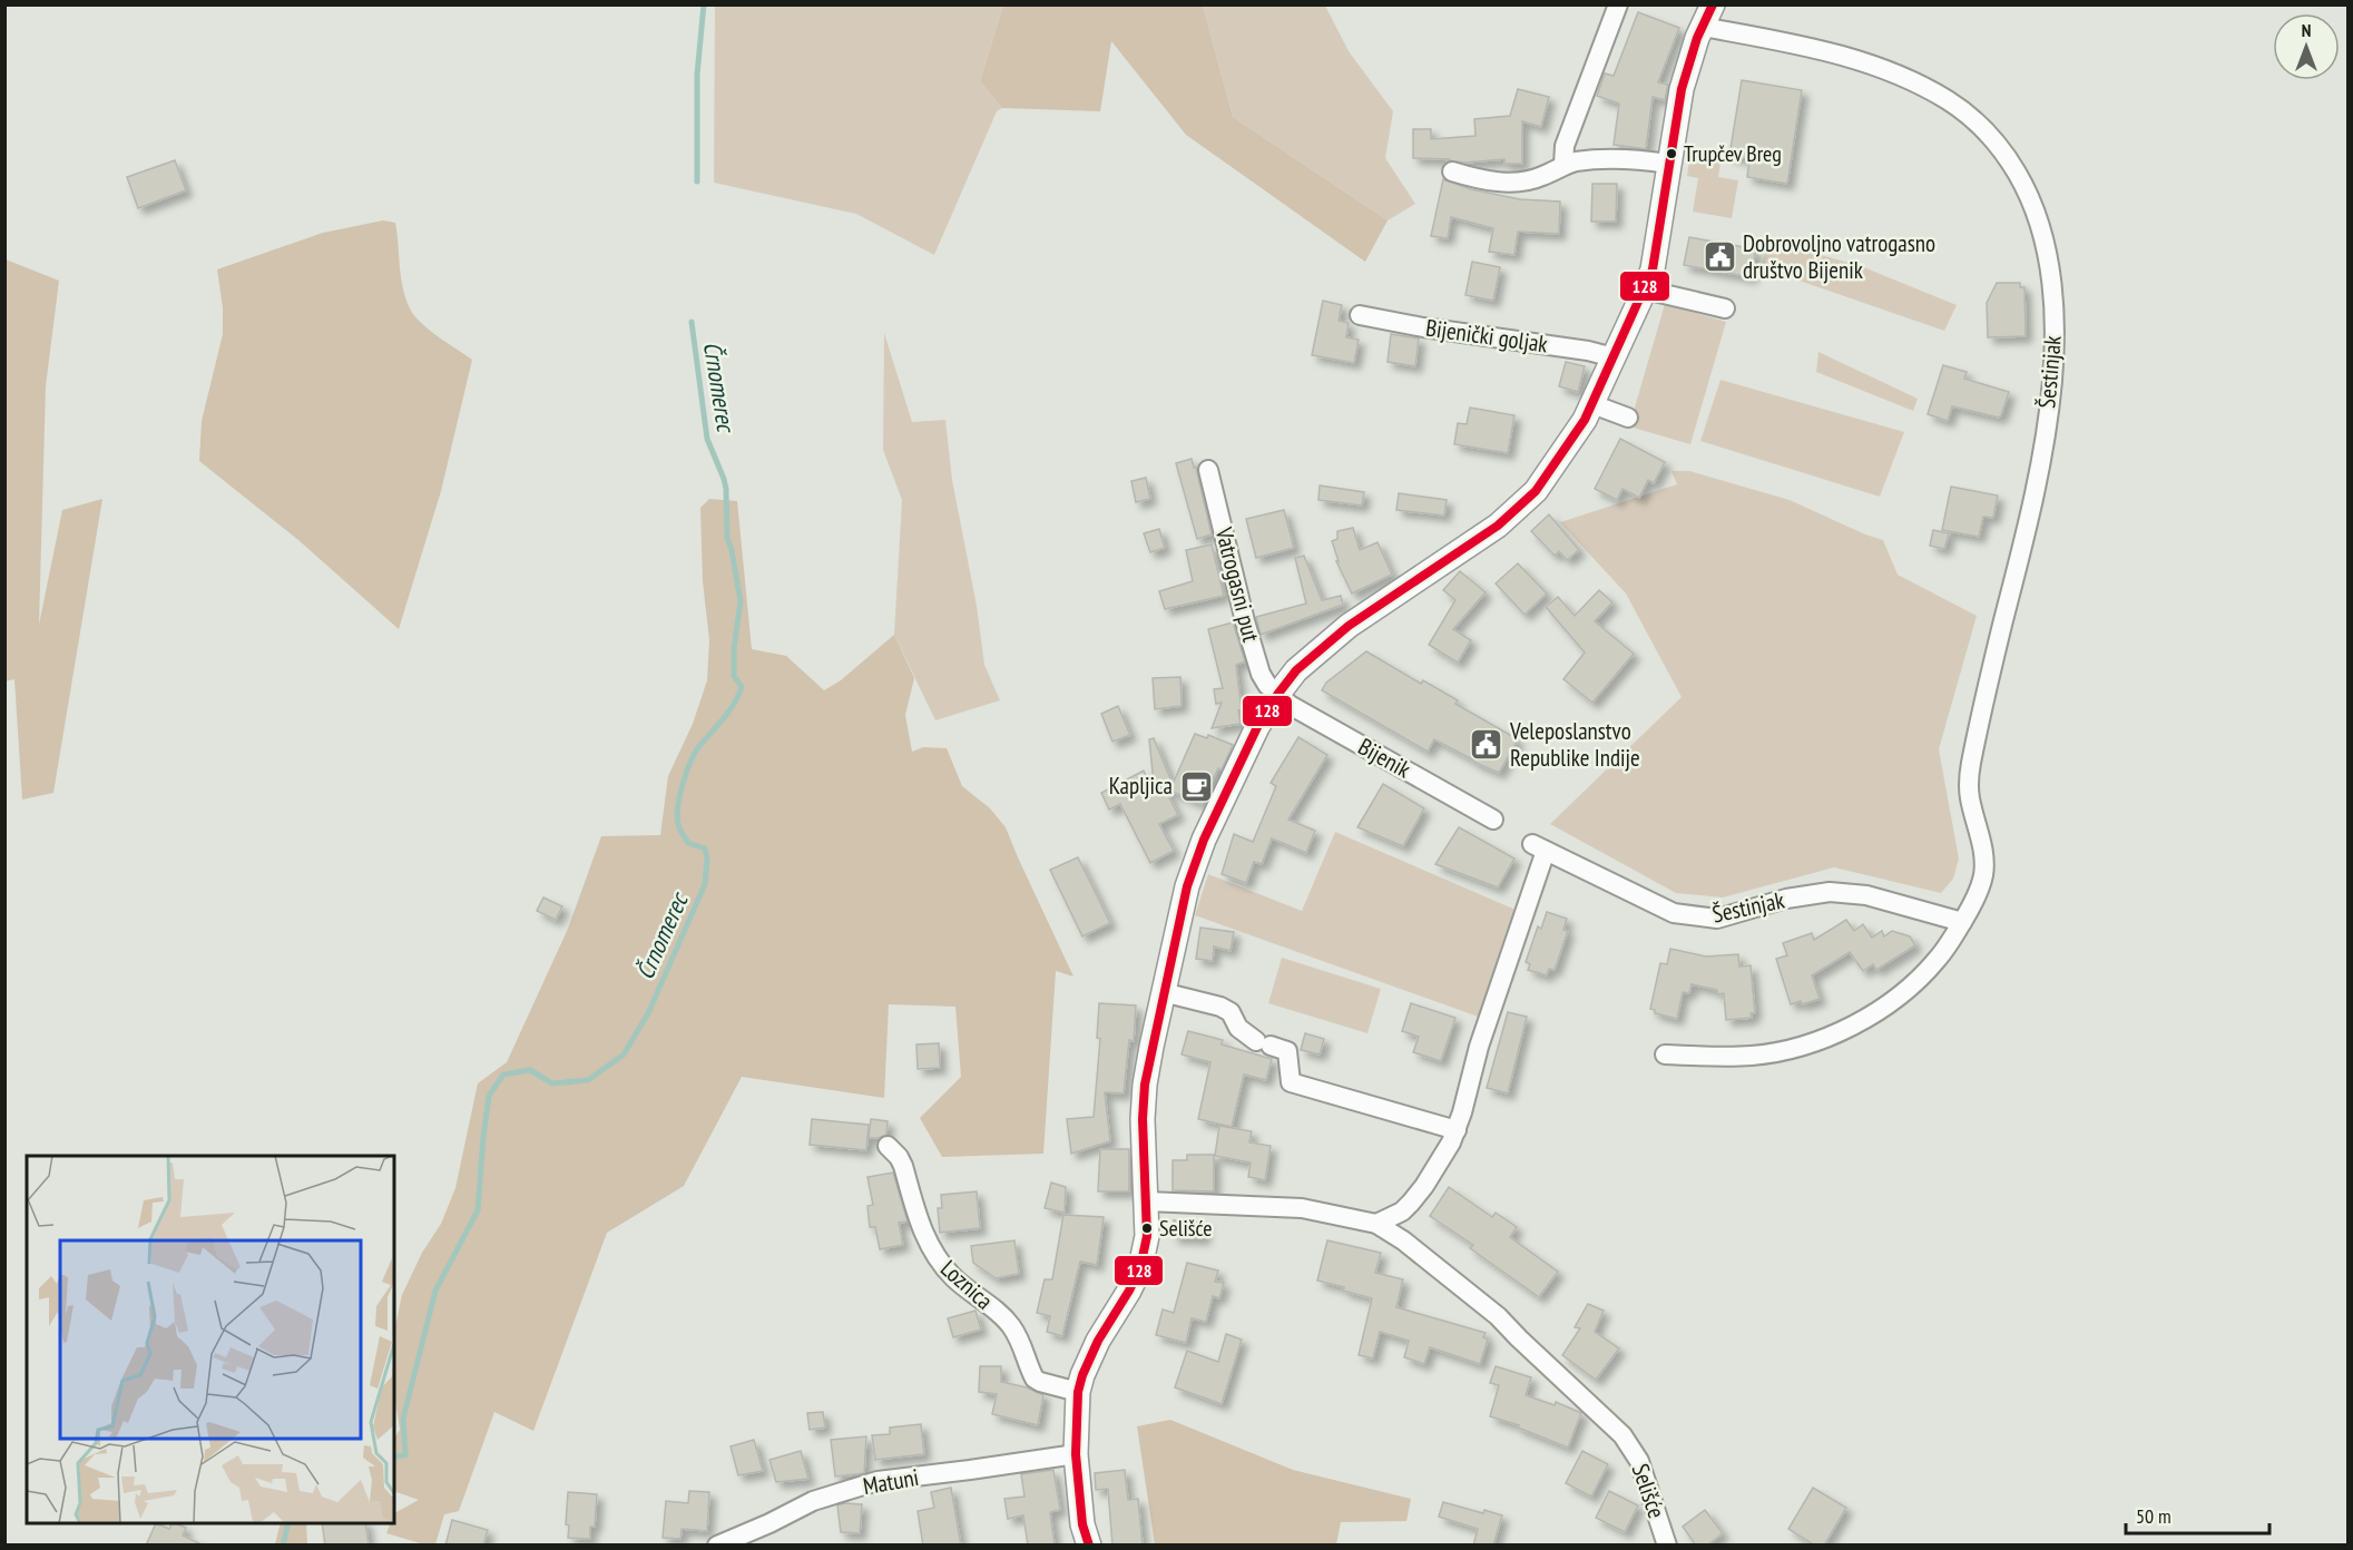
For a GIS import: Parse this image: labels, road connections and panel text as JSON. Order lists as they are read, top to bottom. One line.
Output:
{"streets":{"street":["Bijenički goljak","Šestinjak","Vatrogasni put","Bijenik","Loznica","Matuni","Selišće"]},"crossings":[["Šestinjak","Selišće"],["Vatrogasni put","Bijenik"]],"water":["Črnomerec"],"places":{"other":["Trupčev Breg","Selišće"],"public building":["Dobrovoljno vatrogasno društvo Bijenik","Veleposlanstvo Republike Indije"],"cafe":["Kapljica"]},"lines":["transit line 128"],"scale_bar":"50 m","north":"top"}
